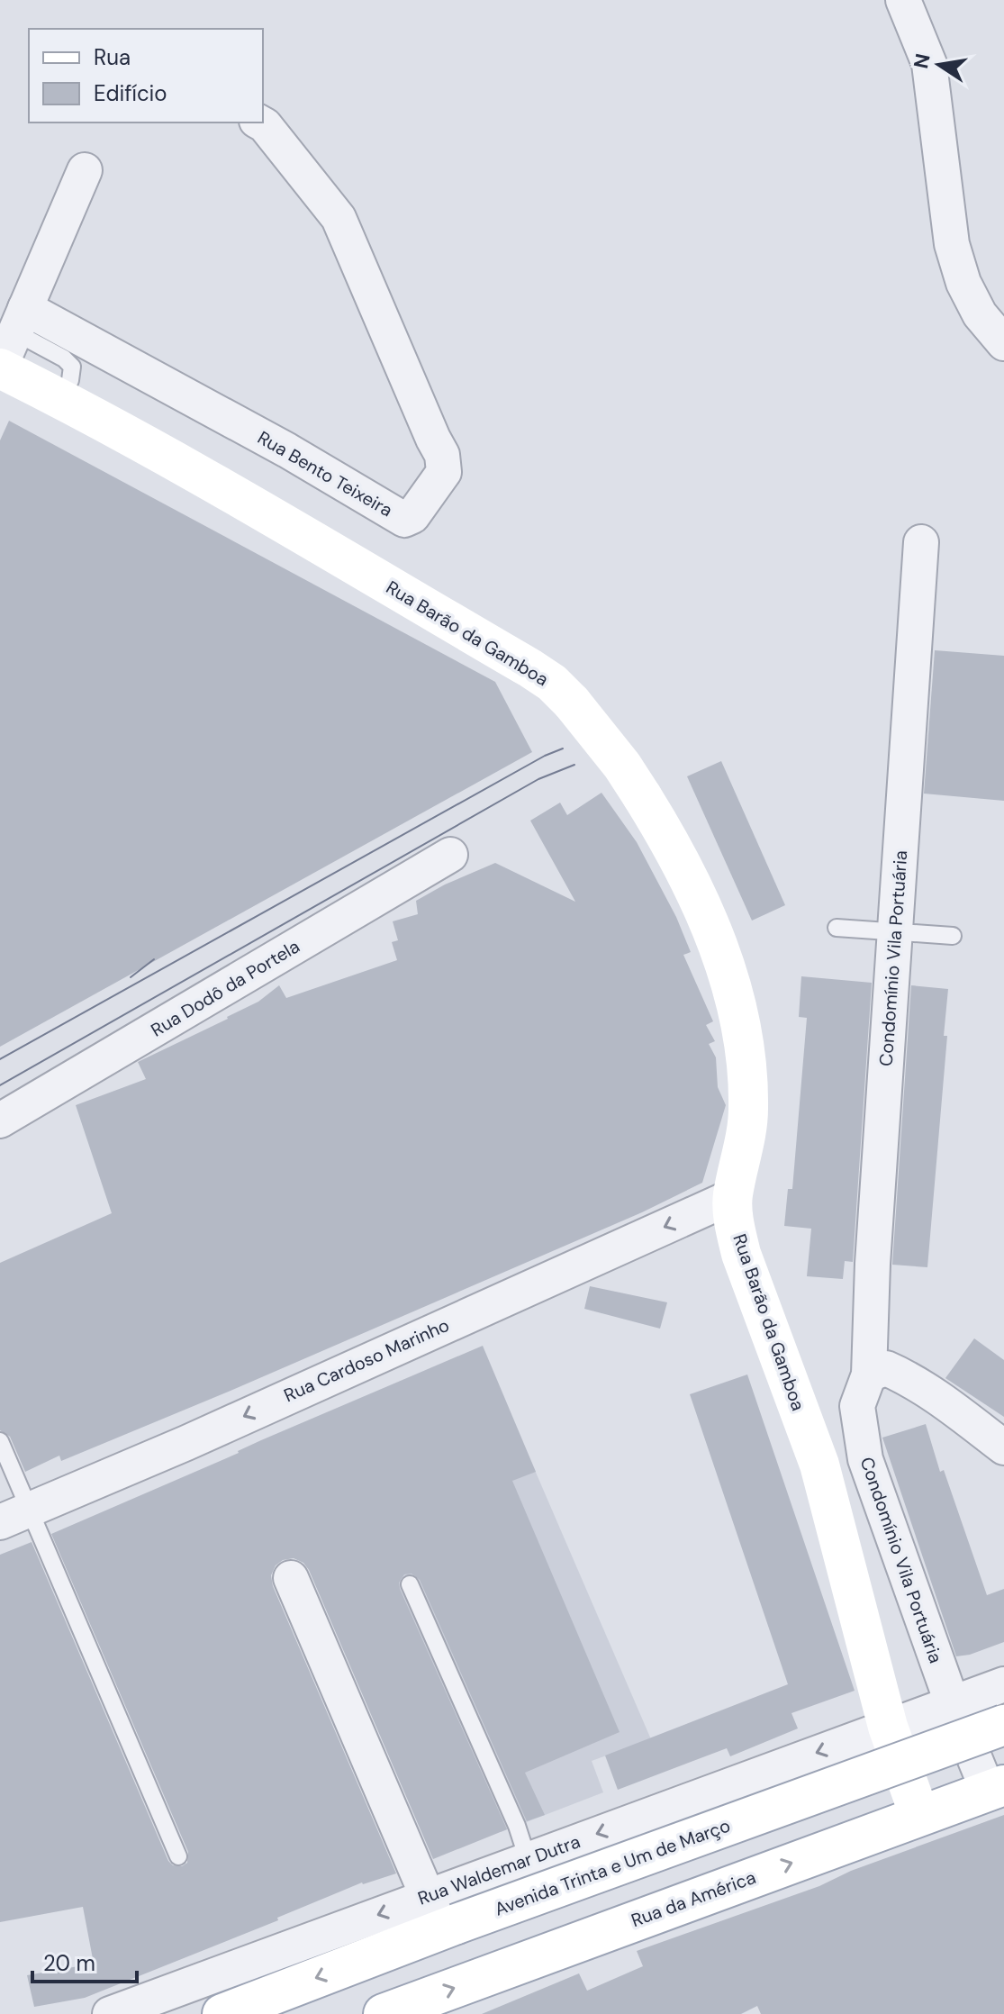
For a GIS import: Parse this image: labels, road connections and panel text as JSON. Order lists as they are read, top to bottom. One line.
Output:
{"streets":{"street":["Rua Bento Teixeira","Rua Barão da Gamboa","Condomínio Vila Portuária","Rua Dodô da Portela","Rua Cardoso Marinho","Avenida Trinta e Um de Março","Rua Waldemar Dutra","Rua da América"]},"crossings":[["Rua Barão da Gamboa","Rua Cardoso Marinho"],["Rua Barão da Gamboa","Rua Waldemar Dutra"],["Rua Barão da Gamboa","Rua da América"],["Condomínio Vila Portuária","Rua Waldemar Dutra"],["Condomínio Vila Portuária","Rua da América"]],"one_way":["Rua Cardoso Marinho","Avenida Trinta e Um de Março","Rua Waldemar Dutra","Rua da América"],"legend":["Rua","Edifício"],"scale_bar":"20 m","north":"left"}
